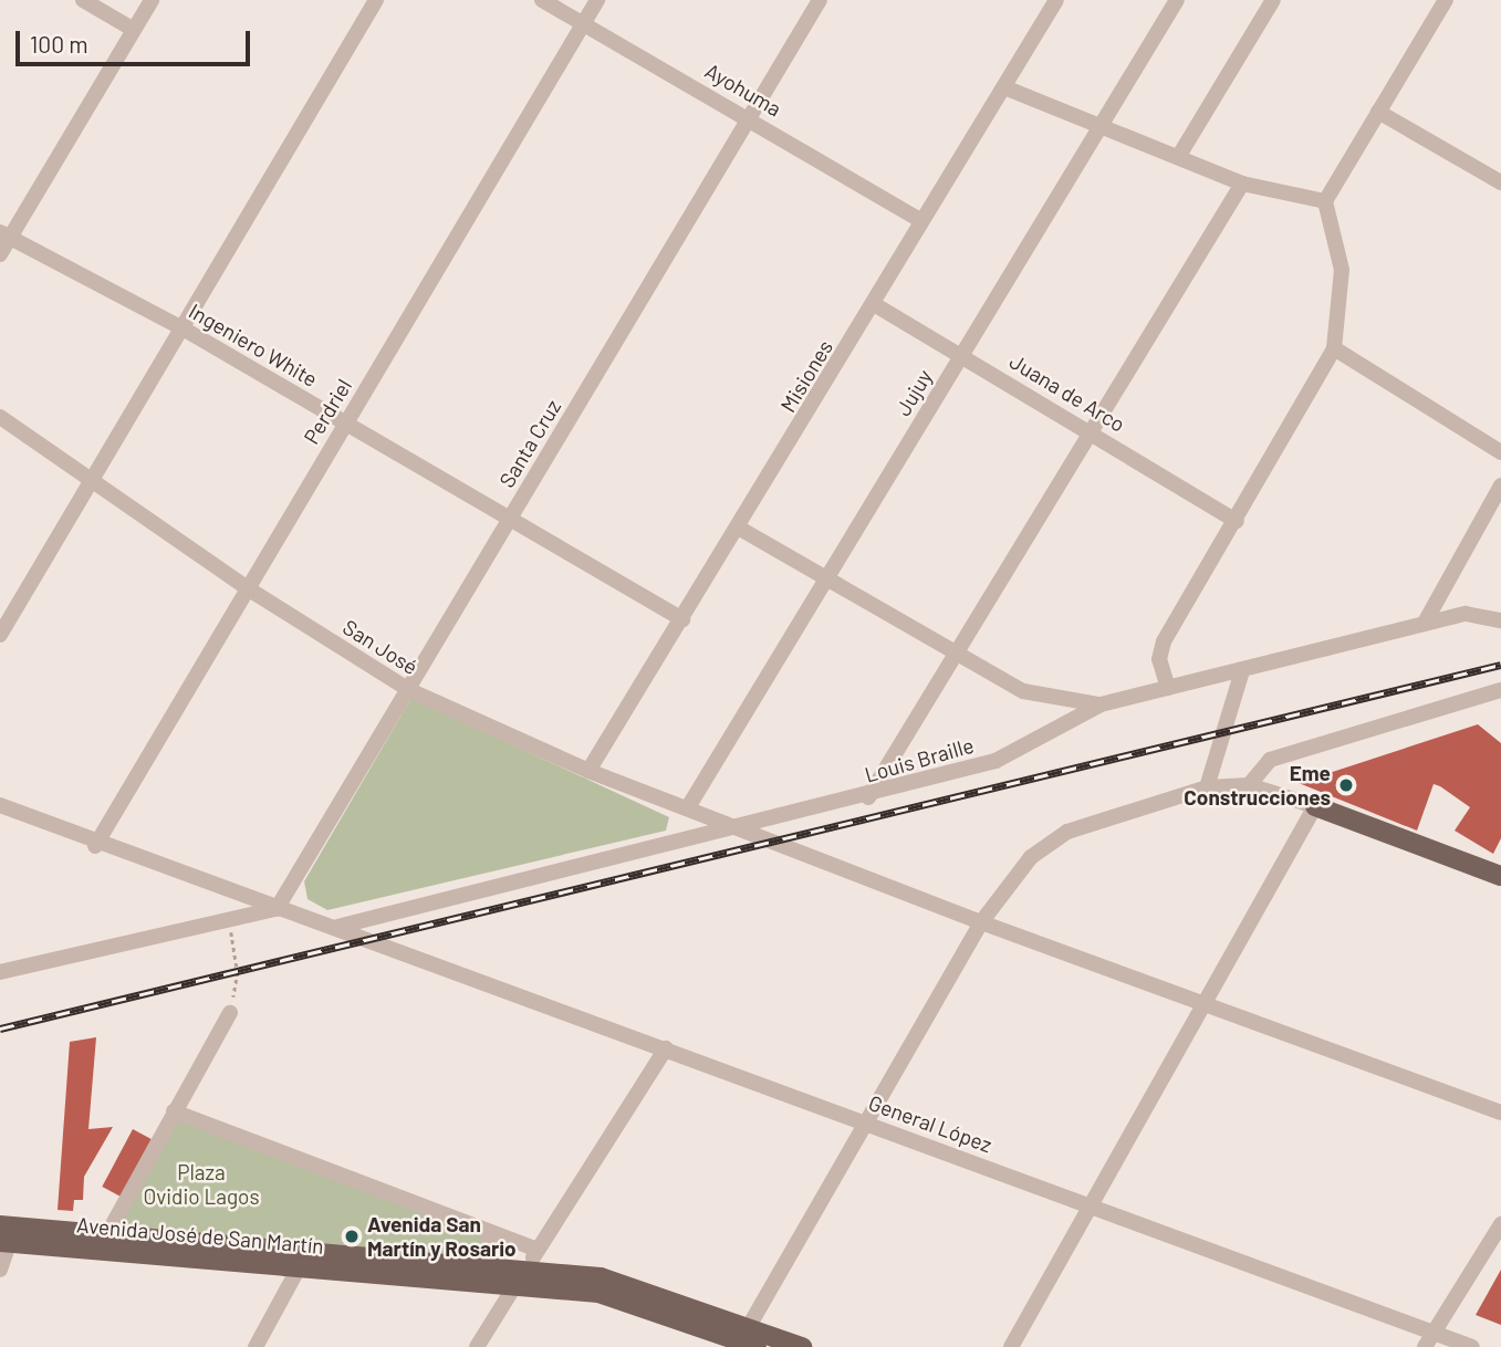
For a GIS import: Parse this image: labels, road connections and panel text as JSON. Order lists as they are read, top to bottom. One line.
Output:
{"streets":{"main road":["Avenida José de San Martín"],"street":["Ayohuma","Ingeniero White","Misiones","Jujuy","Juana de Arco","Perdriel","Santa Cruz","San José","Louis Braille","General López"]},"crossings":[["Ayohuma","Misiones"],["Ayohuma","Perdriel"],["Ayohuma","Santa Cruz"],["Ingeniero White","Misiones"],["Ingeniero White","Perdriel"],["Ingeniero White","Santa Cruz"],["Misiones","Juana de Arco"],["Misiones","San José"],["Jujuy","Juana de Arco"],["Jujuy","San José"],["Perdriel","San José"],["Perdriel","General López"],["Santa Cruz","San José"],["Santa Cruz","General López"],["San José","Louis Braille"],["Louis Braille","General López"]],"parks":["Plaza Ovidio Lagos"],"places":["Eme Construcciones","Avenida San Martín y Rosario"],"scale_bar":"100 m"}
